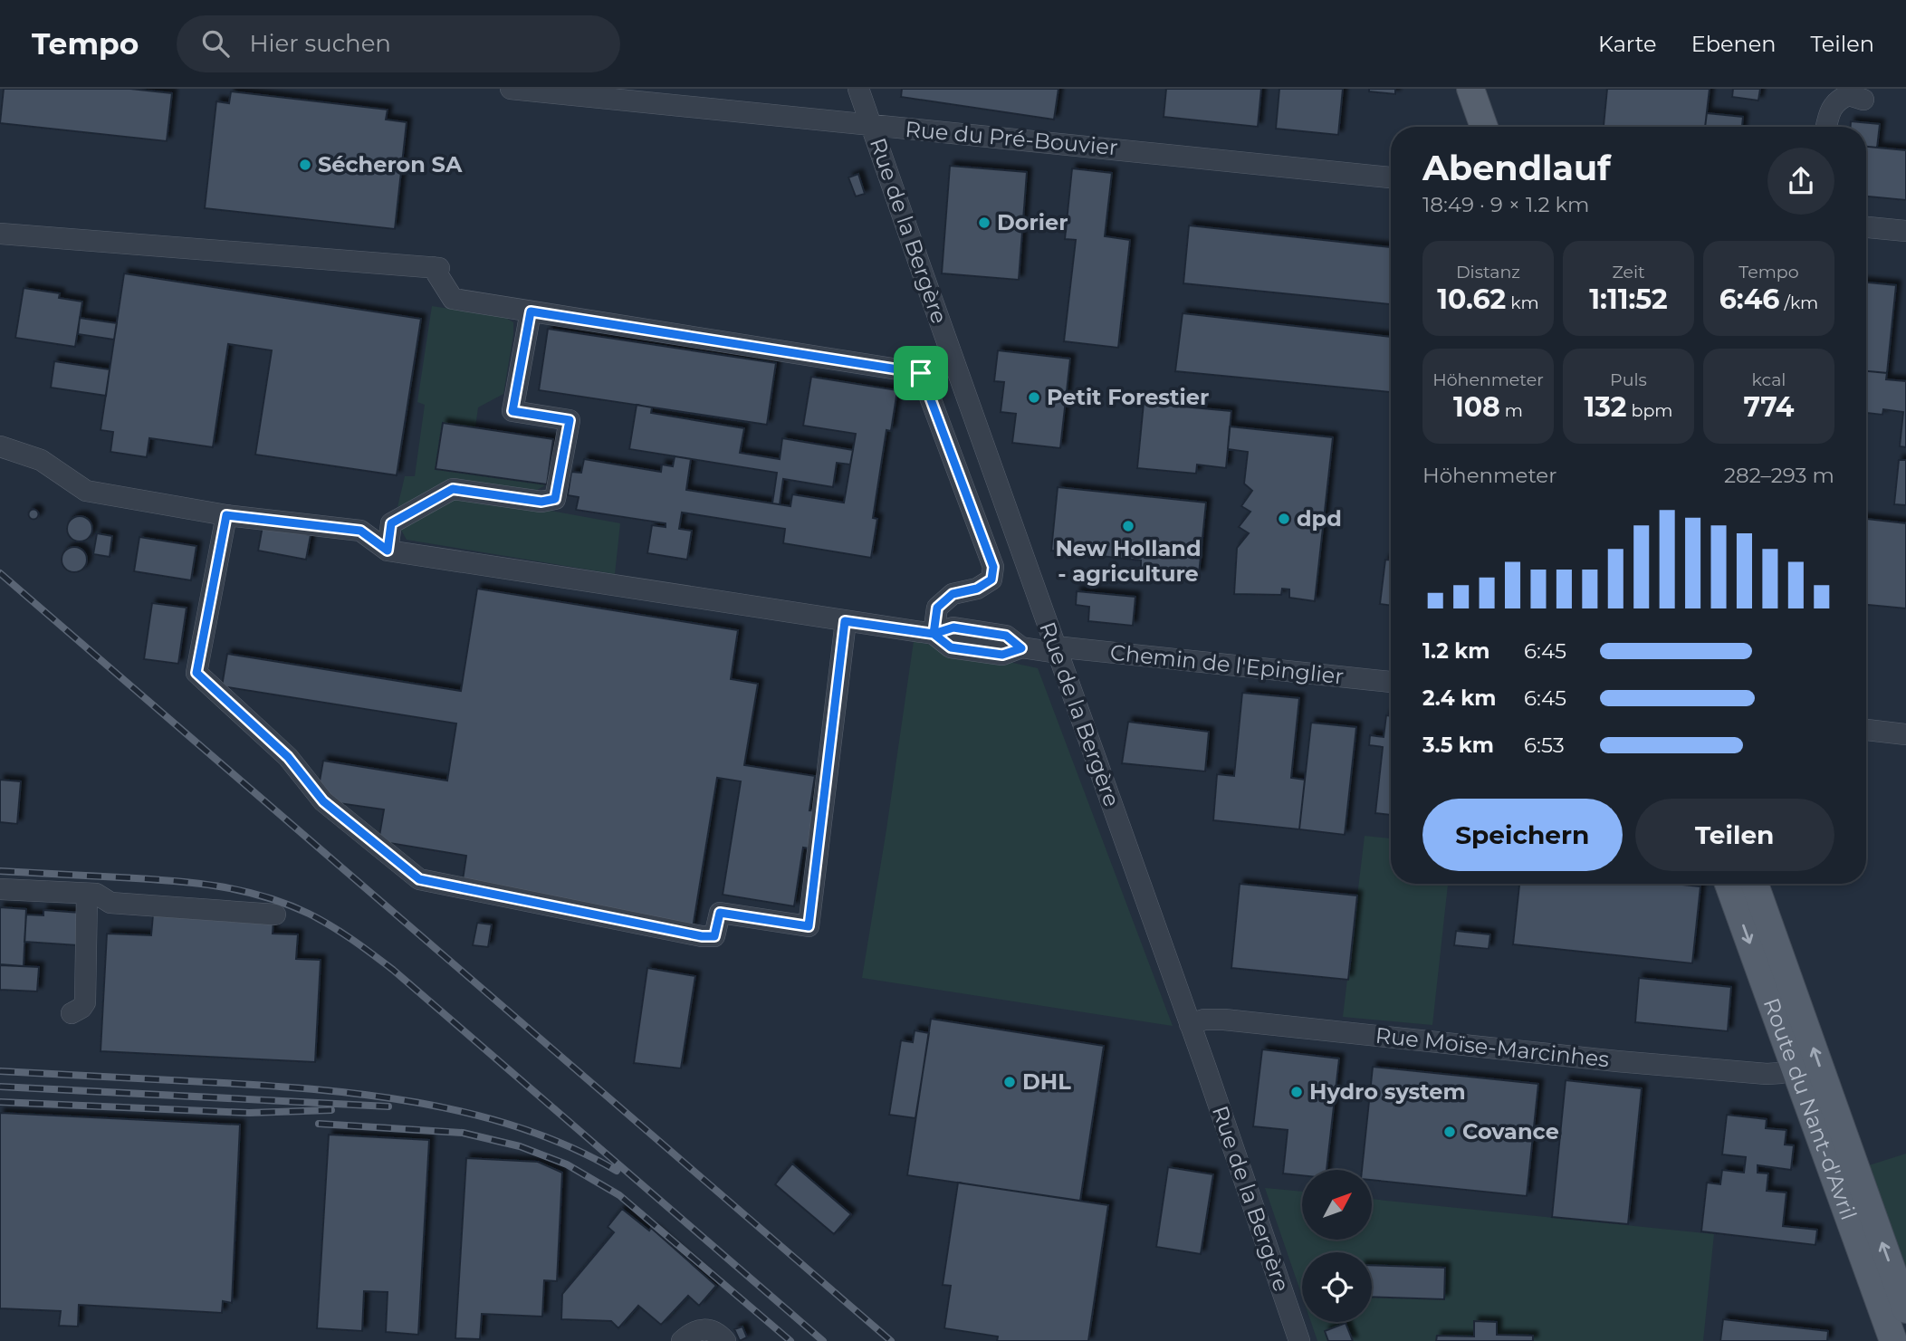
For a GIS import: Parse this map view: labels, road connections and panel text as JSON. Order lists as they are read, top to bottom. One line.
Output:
{"streets":{"main road":["Route du Nant-d'Avril"],"street":["Rue du Pré-Bouvier","Rue de la Bergère","Chemin de l'Epinglier","Rue Moïse-Marcinhes"]},"crossings":[["Rue du Pré-Bouvier","Rue de la Bergère"],["Rue de la Bergère","Chemin de l'Epinglier"],["Rue de la Bergère","Rue Moïse-Marcinhes"],["Rue Moïse-Marcinhes","Route du Nant-d'Avril"]],"places":["Sécheron SA","Dorier","Petit Forestier","dpd","New Holland - agriculture","DHL","Hydro system","Covance"],"north":"top right","page":{"header":"Tempo","search":"Hier suchen","nav":["Karte","Ebenen","Teilen"],"heading":["Abendlauf","18:49 · 9 × 1.2 km"],"stats":[["Distanz","10.62 km"],["Zeit","1:11:52"],["Tempo","6:46 /km"],["Höhenmeter","108 m"],["Puls","132 bpm"],["kcal","774"]],"chart":["Höhenmeter","282–293 m"],"list":[{"name":"1.2 km","note":"6:45"},{"name":"2.4 km","note":"6:45"},{"name":"3.5 km","note":"6:53"}],"buttons":["Speichern","Teilen"]}}
